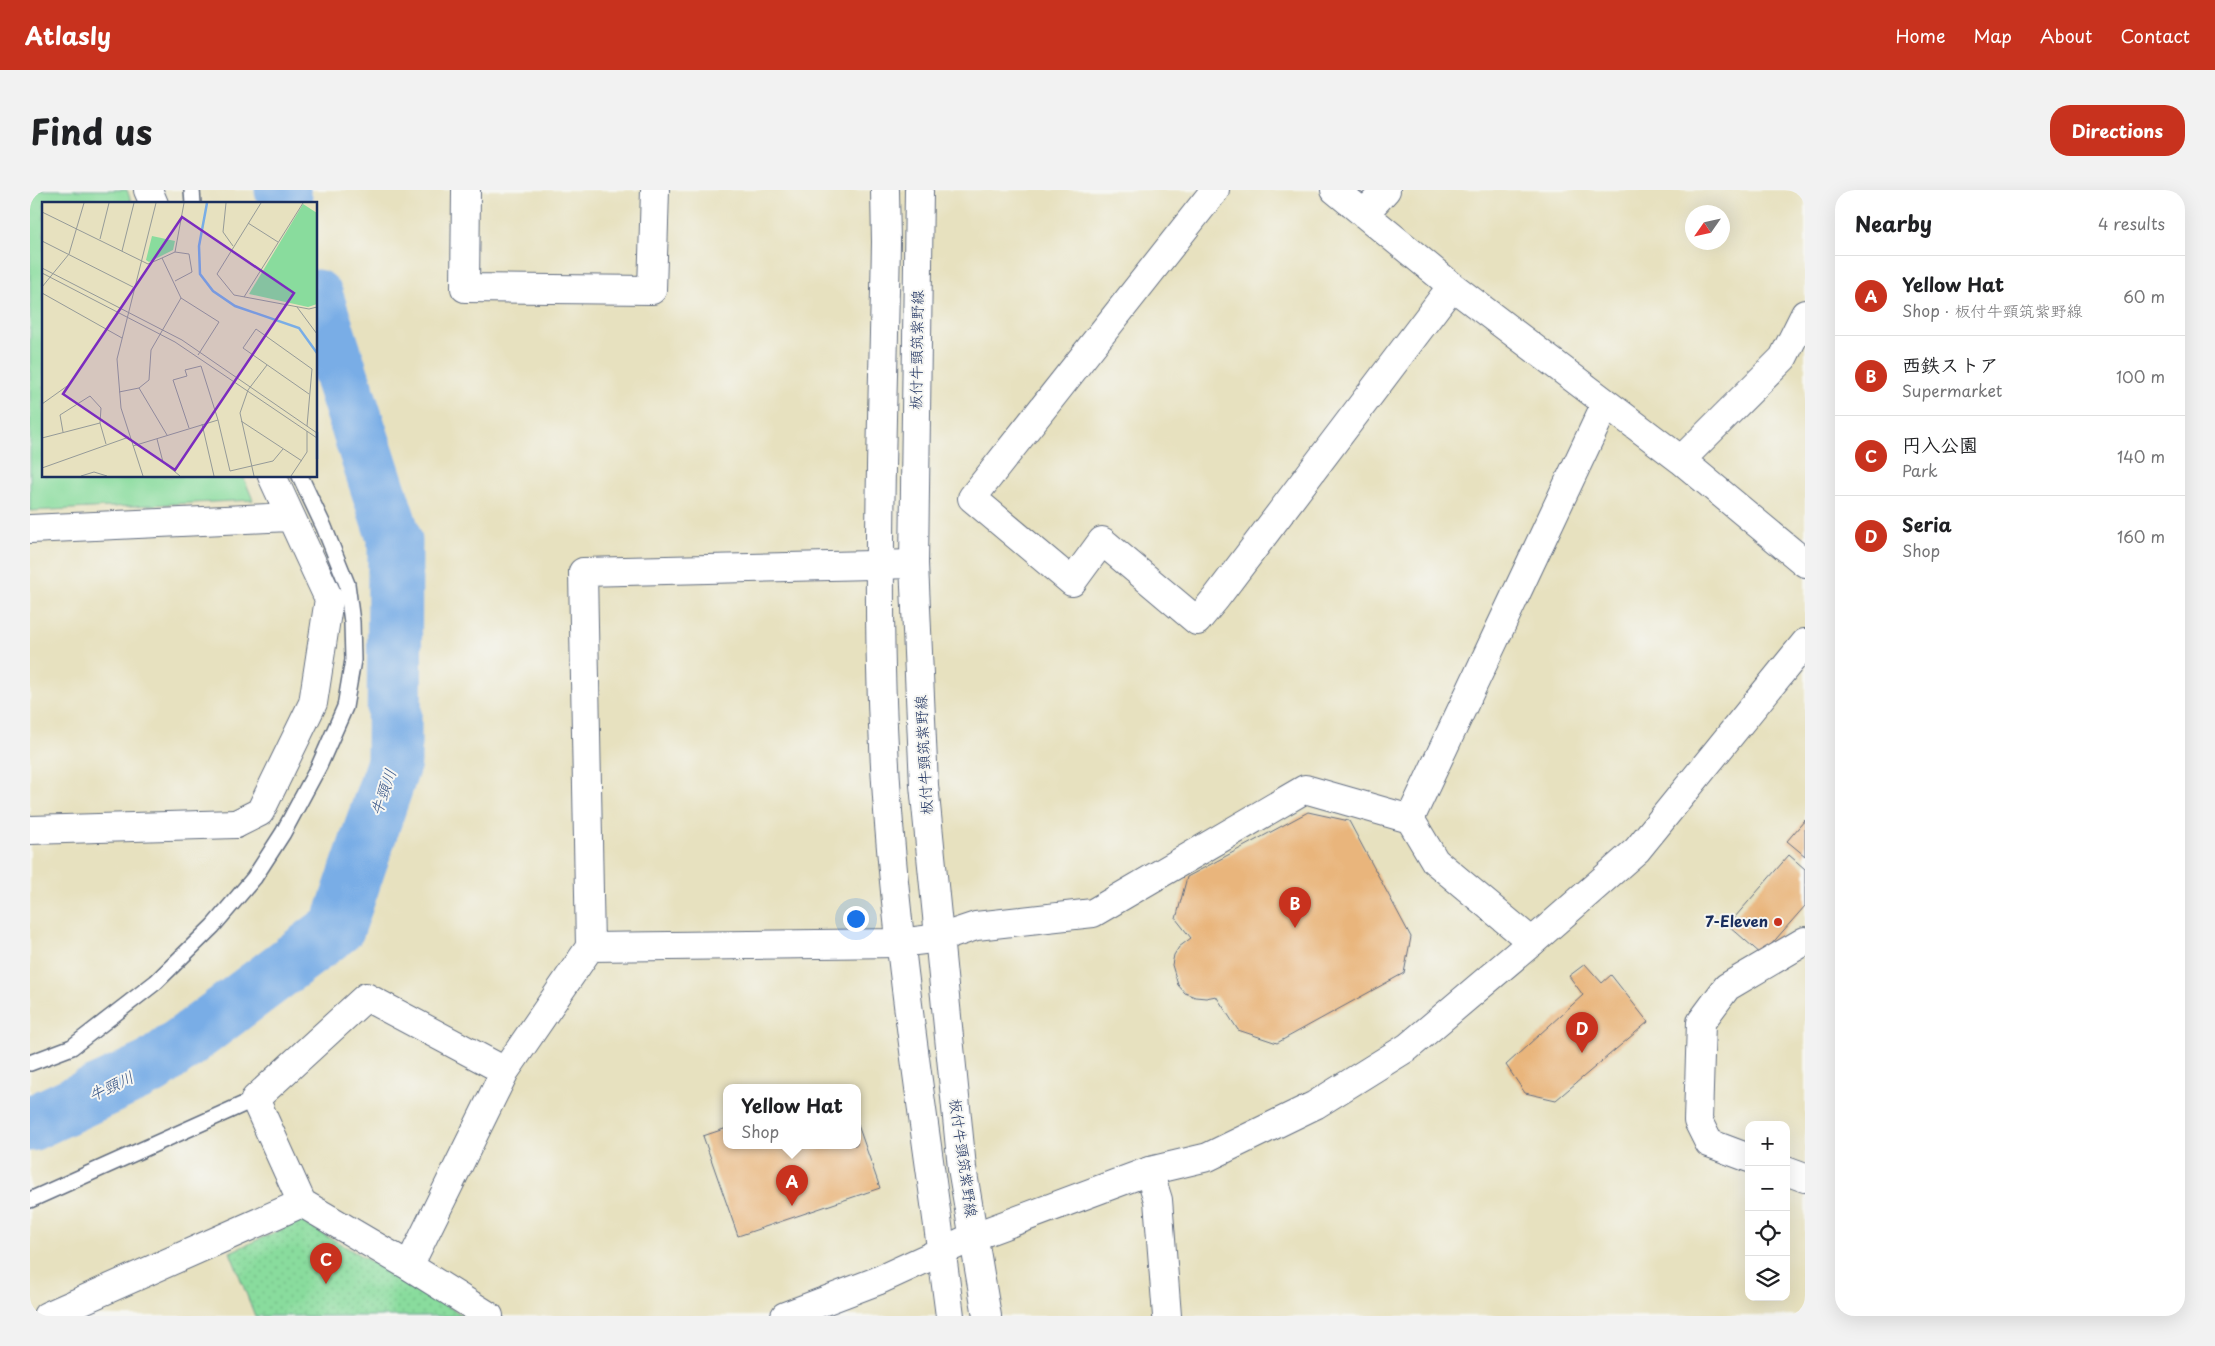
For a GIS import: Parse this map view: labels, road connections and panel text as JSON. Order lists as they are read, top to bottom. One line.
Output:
{"streets":{"street":["板付牛頸筑紫野線"]},"water":["牛頸川"],"places":["7-Eleven"],"north":"bottom left","page":{"header":"Atlasly","nav":["Home","Map","About","Contact"],"title":"Find us","buttons":"Directions","heading":["Nearby","4 results"],"list":[{"mark":"A","name":"Yellow Hat","note":"Shop · 板付牛頸筑紫野線","value":"60 m"},{"mark":"B","name":"西鉄ストア","note":"Supermarket","value":"100 m"},{"mark":"C","name":"円入公園","note":"Park","value":"140 m"},{"mark":"D","name":"Seria","note":"Shop","value":"160 m"}],"pins":["B","D","A","C"],"popup":["Yellow Hat","Shop"],"map_buttons":["+","−"]}}
